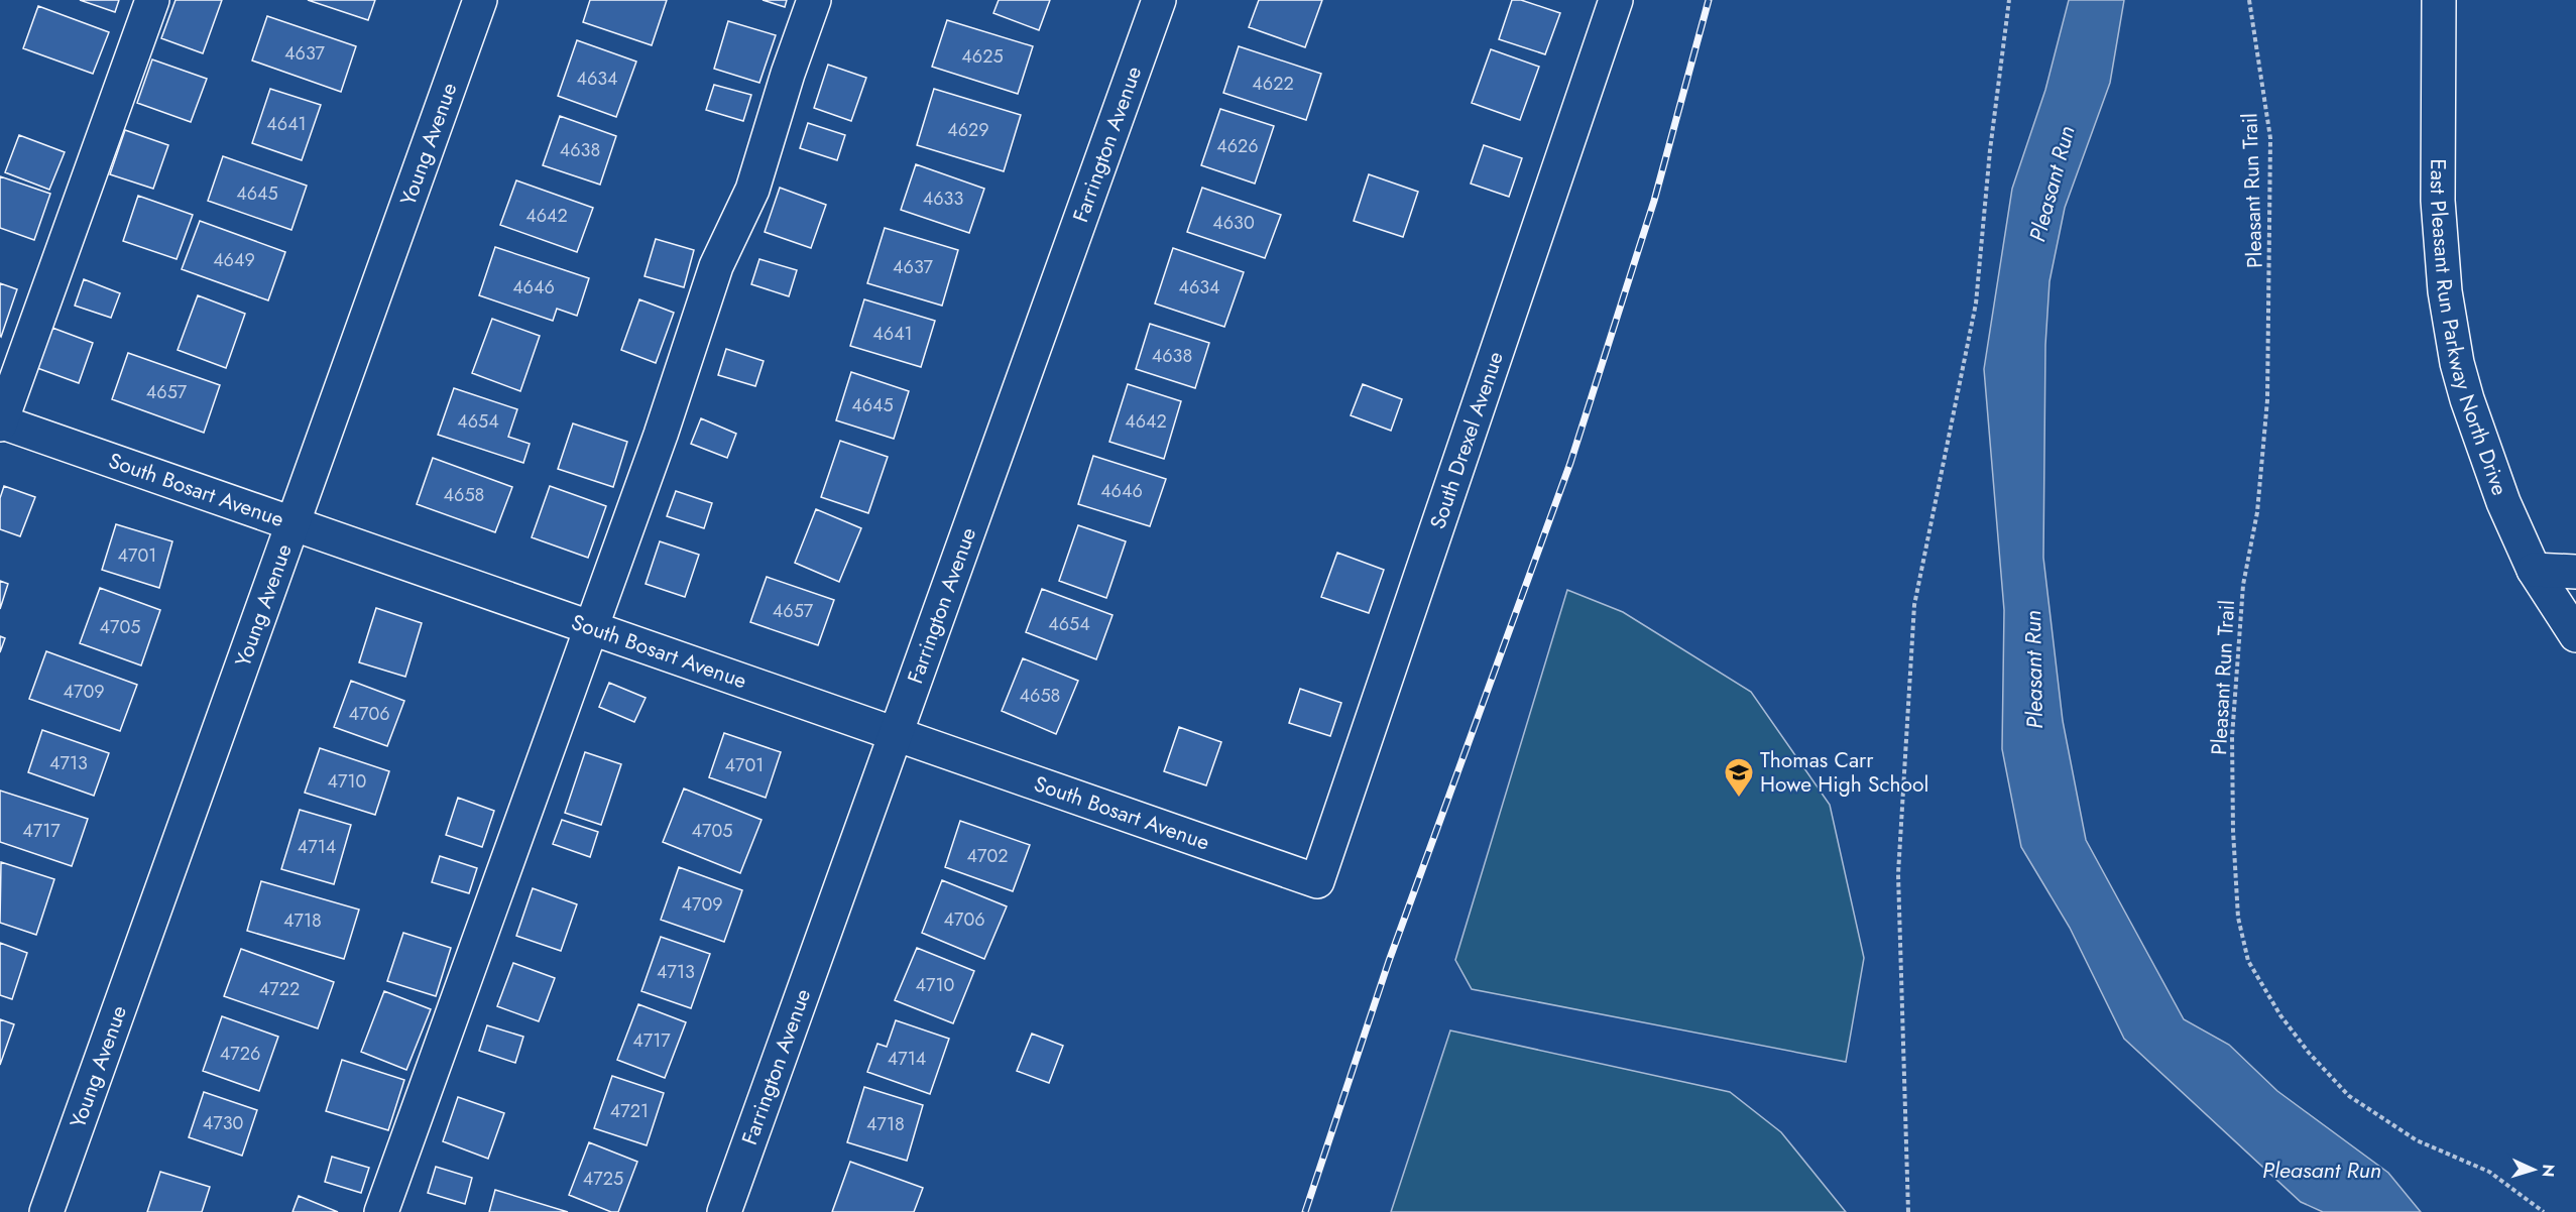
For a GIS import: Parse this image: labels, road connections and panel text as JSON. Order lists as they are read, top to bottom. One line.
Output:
{"streets":{"street":["Young Avenue","Farrington Avenue","East Pleasant Run Parkway North Drive","South Drexel Avenue","South Bosart Avenue"],"path":["Pleasant Run Trail"]},"crossings":[["Young Avenue","South Bosart Avenue"],["Farrington Avenue","South Bosart Avenue"],["South Drexel Avenue","South Bosart Avenue"]],"water":["Pleasant Run"],"places":{"school or university":["Thomas Carr Howe High School"]},"house_numbers":["4637","4625","4634","4622","4641","4629","4626","4638","4645","4633","4642","4630","4649","4637","4646","4634","4641","4638","4657","4645","4654","4642","4646","4658","4701","4657","4654","4705","4709","4658","4706","4713","4701","4710","4717","4705","4714","4702","4709","4706","4718","4713","4710","4722","4717","4726","4714","4721","4730","4718","4725"],"north":"right"}
